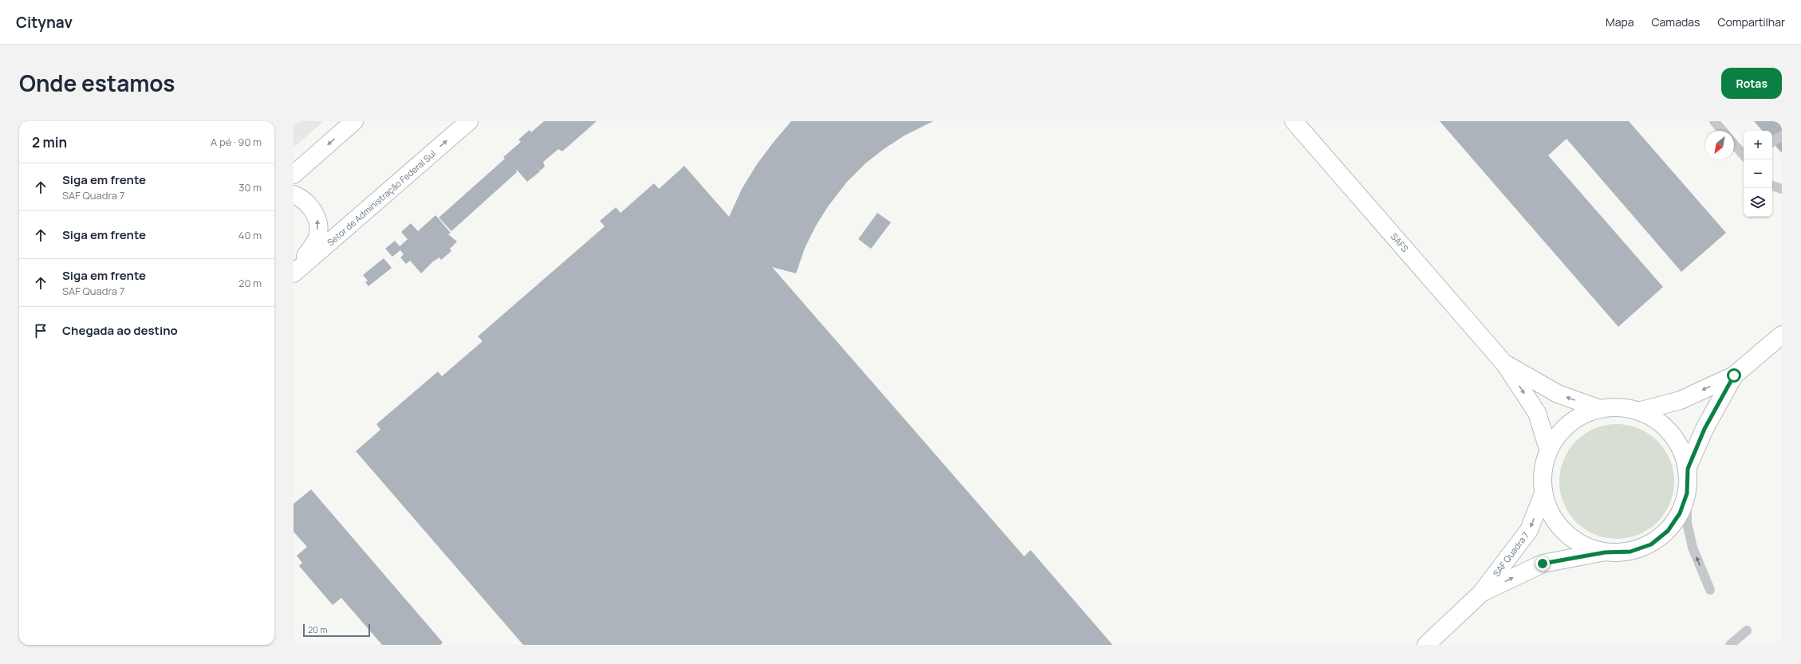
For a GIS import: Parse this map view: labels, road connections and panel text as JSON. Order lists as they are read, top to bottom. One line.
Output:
{"streets":{"street":["Setor de Administração Federal Sul","SAFS","SAF Quadra 7"]},"scale_bar":"20 m","north":"bottom left","page":{"header":"Citynav","nav":["Mapa","Camadas","Compartilhar"],"title":"Onde estamos","buttons":"Rotas","heading":["2 min","A pé · 90 m"],"map_buttons":["+","−"],"list":[["Siga em frente","SAF Quadra 7","30 m"],["Siga em frente","40 m"],["Siga em frente","SAF Quadra 7","20 m"],"Chegada ao destino"],"scale":"20 m"}}
